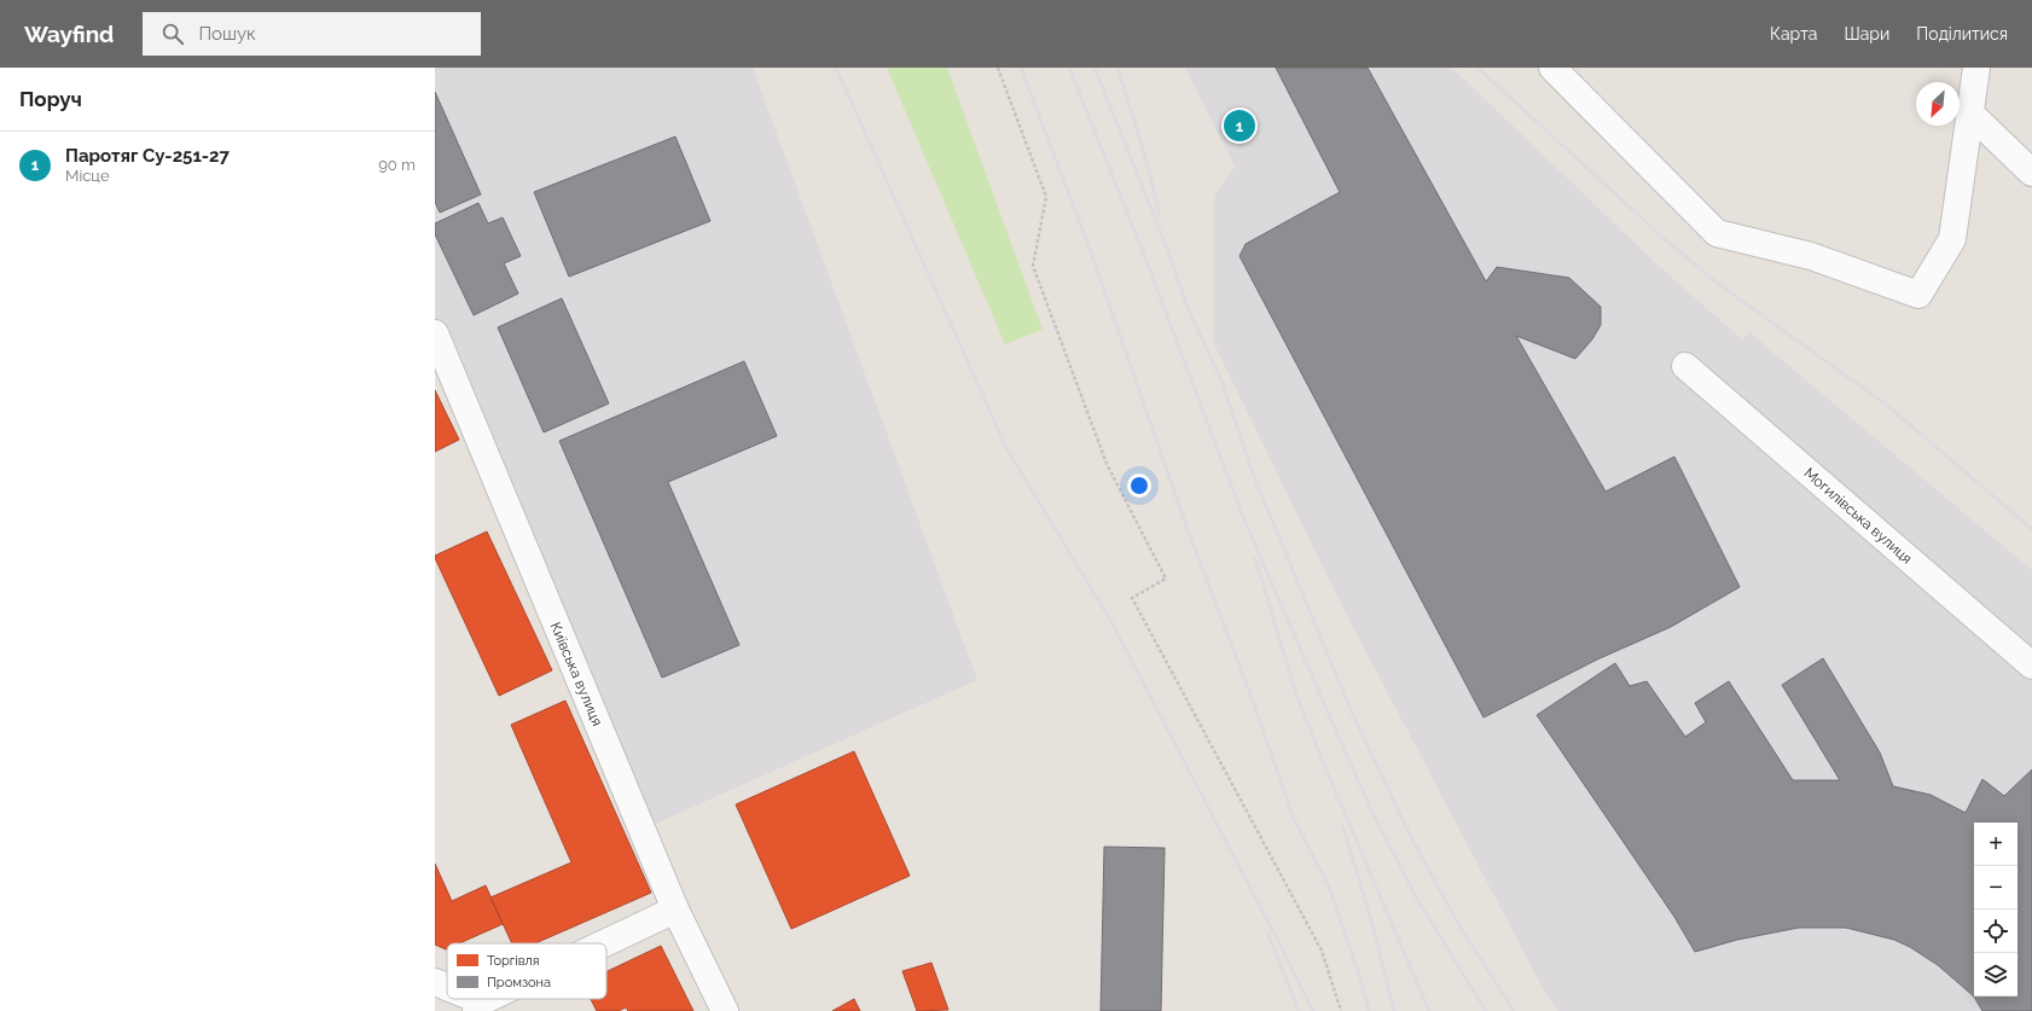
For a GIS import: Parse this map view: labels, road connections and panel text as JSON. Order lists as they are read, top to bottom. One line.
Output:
{"streets":{"street":["Могилівська вулиця","Київська вулиця"]},"legend":["Торгівля","Промзона"],"north":"bottom left","page":{"header":"Wayfind","search":"Пошук","nav":["Карта","Шари","Поділитися"],"heading":"Поруч","pins":"1","list":[{"mark":"1","name":"Паротяг Су-251-27","note":"Місце","value":"90 m"}],"map_buttons":["+","−"]}}
